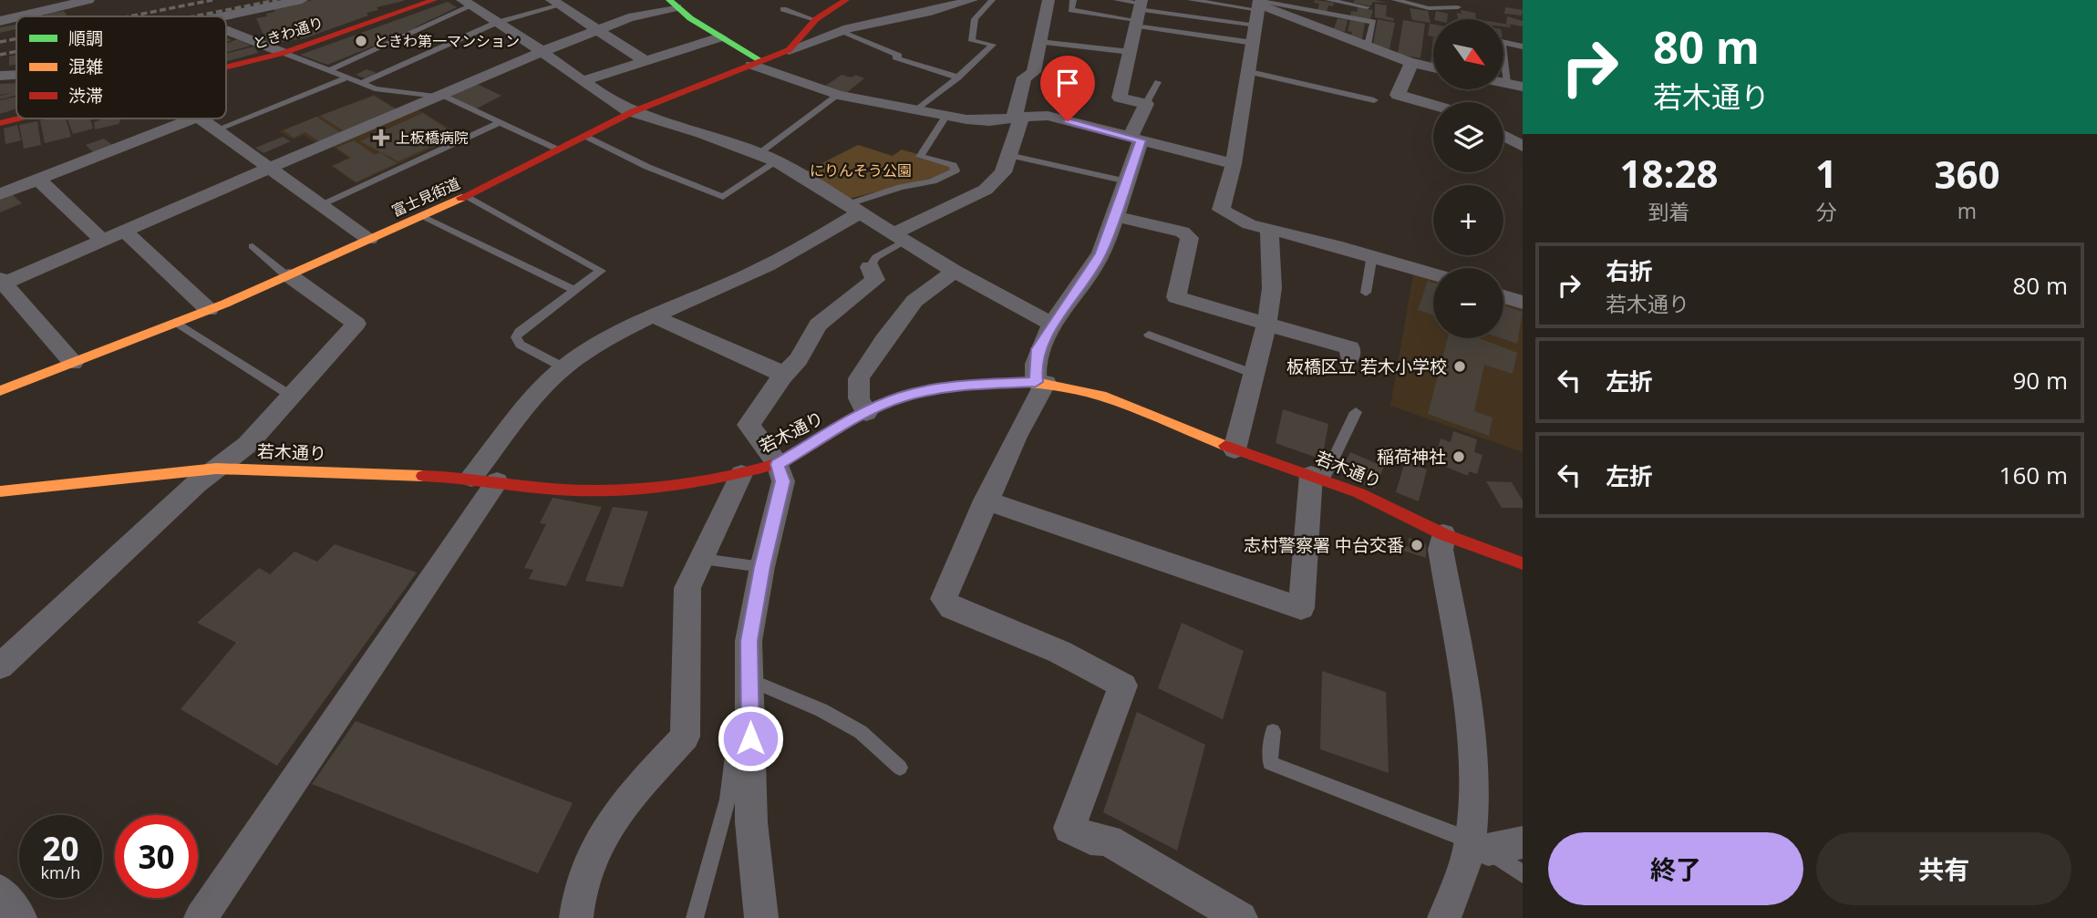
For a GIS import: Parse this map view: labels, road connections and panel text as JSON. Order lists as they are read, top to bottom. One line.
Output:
{"streets":{"street":["ときわ通り","富士見街道","若木通り"]},"parks":["にりんそう公園"],"places":{"other":["ときわ第一マンション","板橋区立 若木小学校","稲荷神社","志村警察署 中台交番"],"health":["上板橋病院"]},"legend":["順調","混雑","渋滞"],"north":"bottom right","page":{"turn":["80 m","若木通り"],"map_buttons":["+","−"],"eta":["18:28","到着","1","分","360","m"],"list":[{"name":"右折","note":"若木通り","value":"80 m"},{"name":"左折","value":"90 m"},{"name":"左折","value":"160 m"}],"speed":"20 km/h","limit":"30","buttons":["終了","共有"]}}
